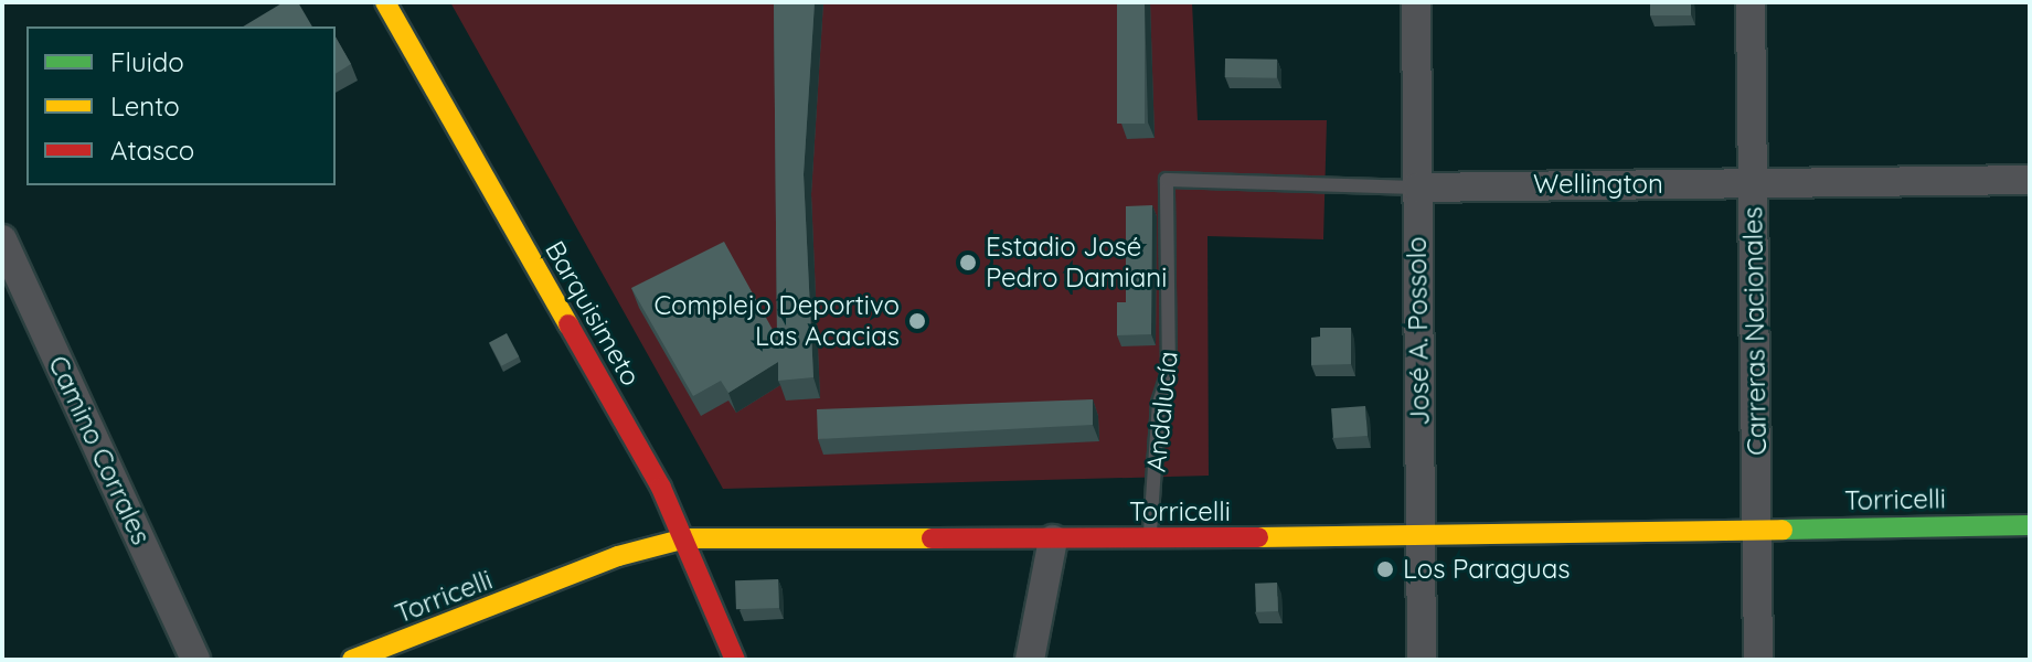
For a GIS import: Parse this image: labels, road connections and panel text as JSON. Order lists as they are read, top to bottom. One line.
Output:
{"streets":{"street":["Wellington","Barquisimeto","José A. Possolo","Carreras Nacionales","Camino Corrales","Torricelli"],"lane":["Andalucía"]},"crossings":[["Wellington","José A. Possolo"],["Wellington","Carreras Nacionales"],["Wellington","Andalucía"],["Barquisimeto","Torricelli"],["José A. Possolo","Torricelli"],["Carreras Nacionales","Torricelli"],["Andalucía","Torricelli"]],"places":["Estadio José Pedro Damiani","Complejo Deportivo Las Acacias","Los Paraguas"],"legend":["Fluido","Lento","Atasco"]}
